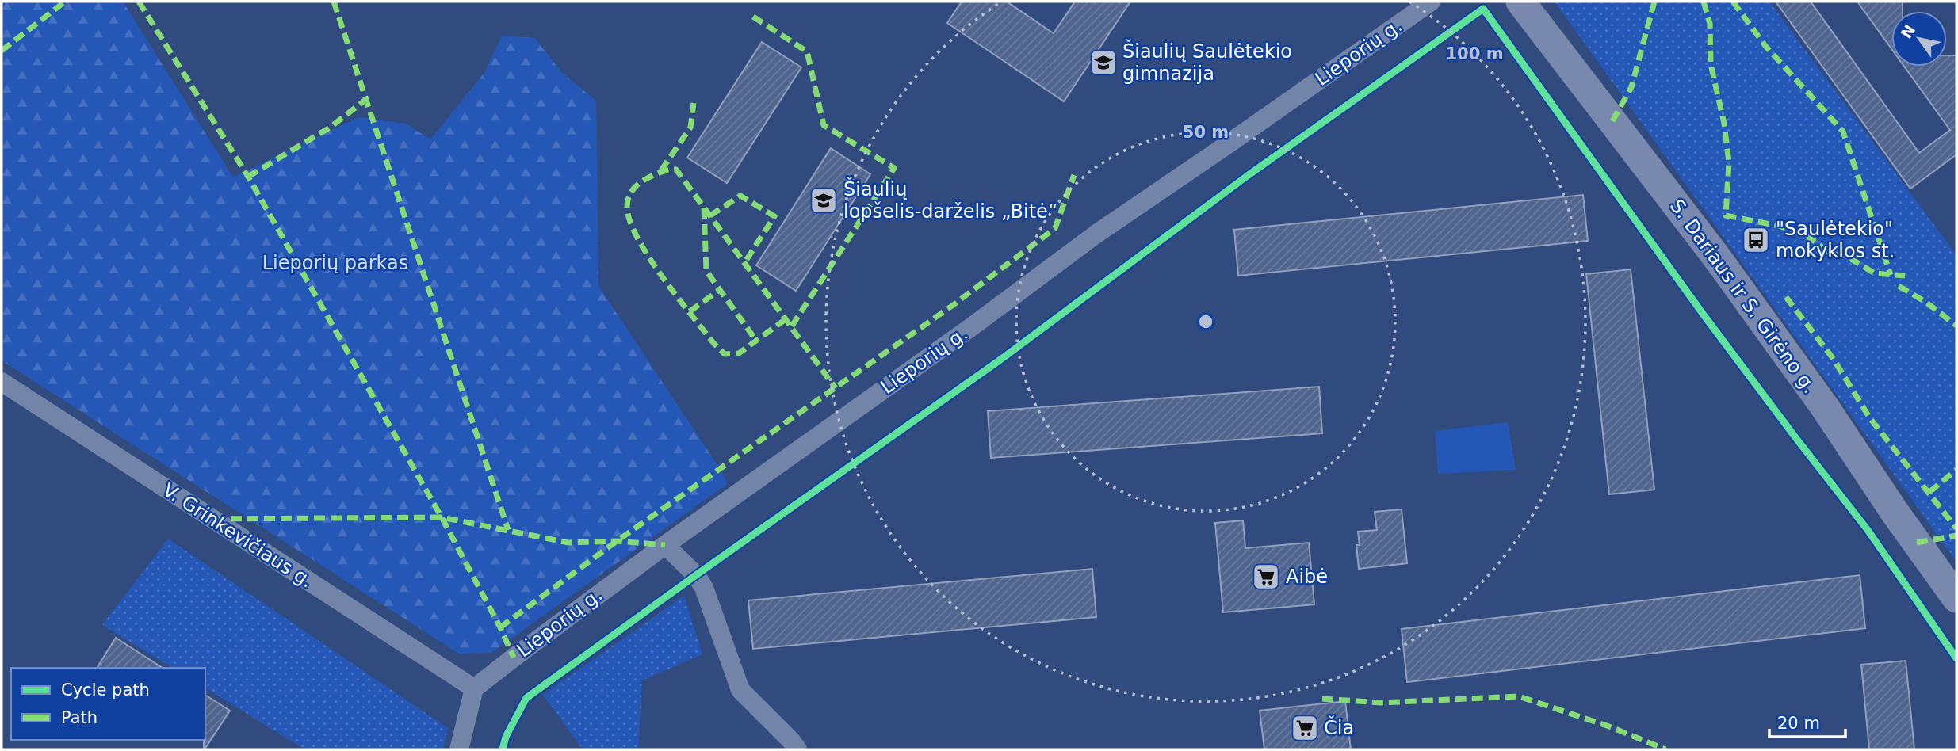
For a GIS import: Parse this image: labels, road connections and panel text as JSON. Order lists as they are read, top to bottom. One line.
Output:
{"streets":{"street":["Lieporių g.","S. Dariaus ir S. Girėno g.","V. Grinkevičiaus g."]},"crossings":[["Lieporių g.","V. Grinkevičiaus g."]],"parks":["Lieporių parkas"],"places":{"school or university":["Šiaulių Saulėtekio gimnazija","Šiaulių lopšelis-darželis „Bitė“"],"bus stop":["\"Saulėtekio\" mokyklos st."],"supermarket":["Aibė","Čia"]},"legend":["Cycle path","Path"],"scale_bar":"20 m","north":"top left","rings":["100 m","50 m"]}
